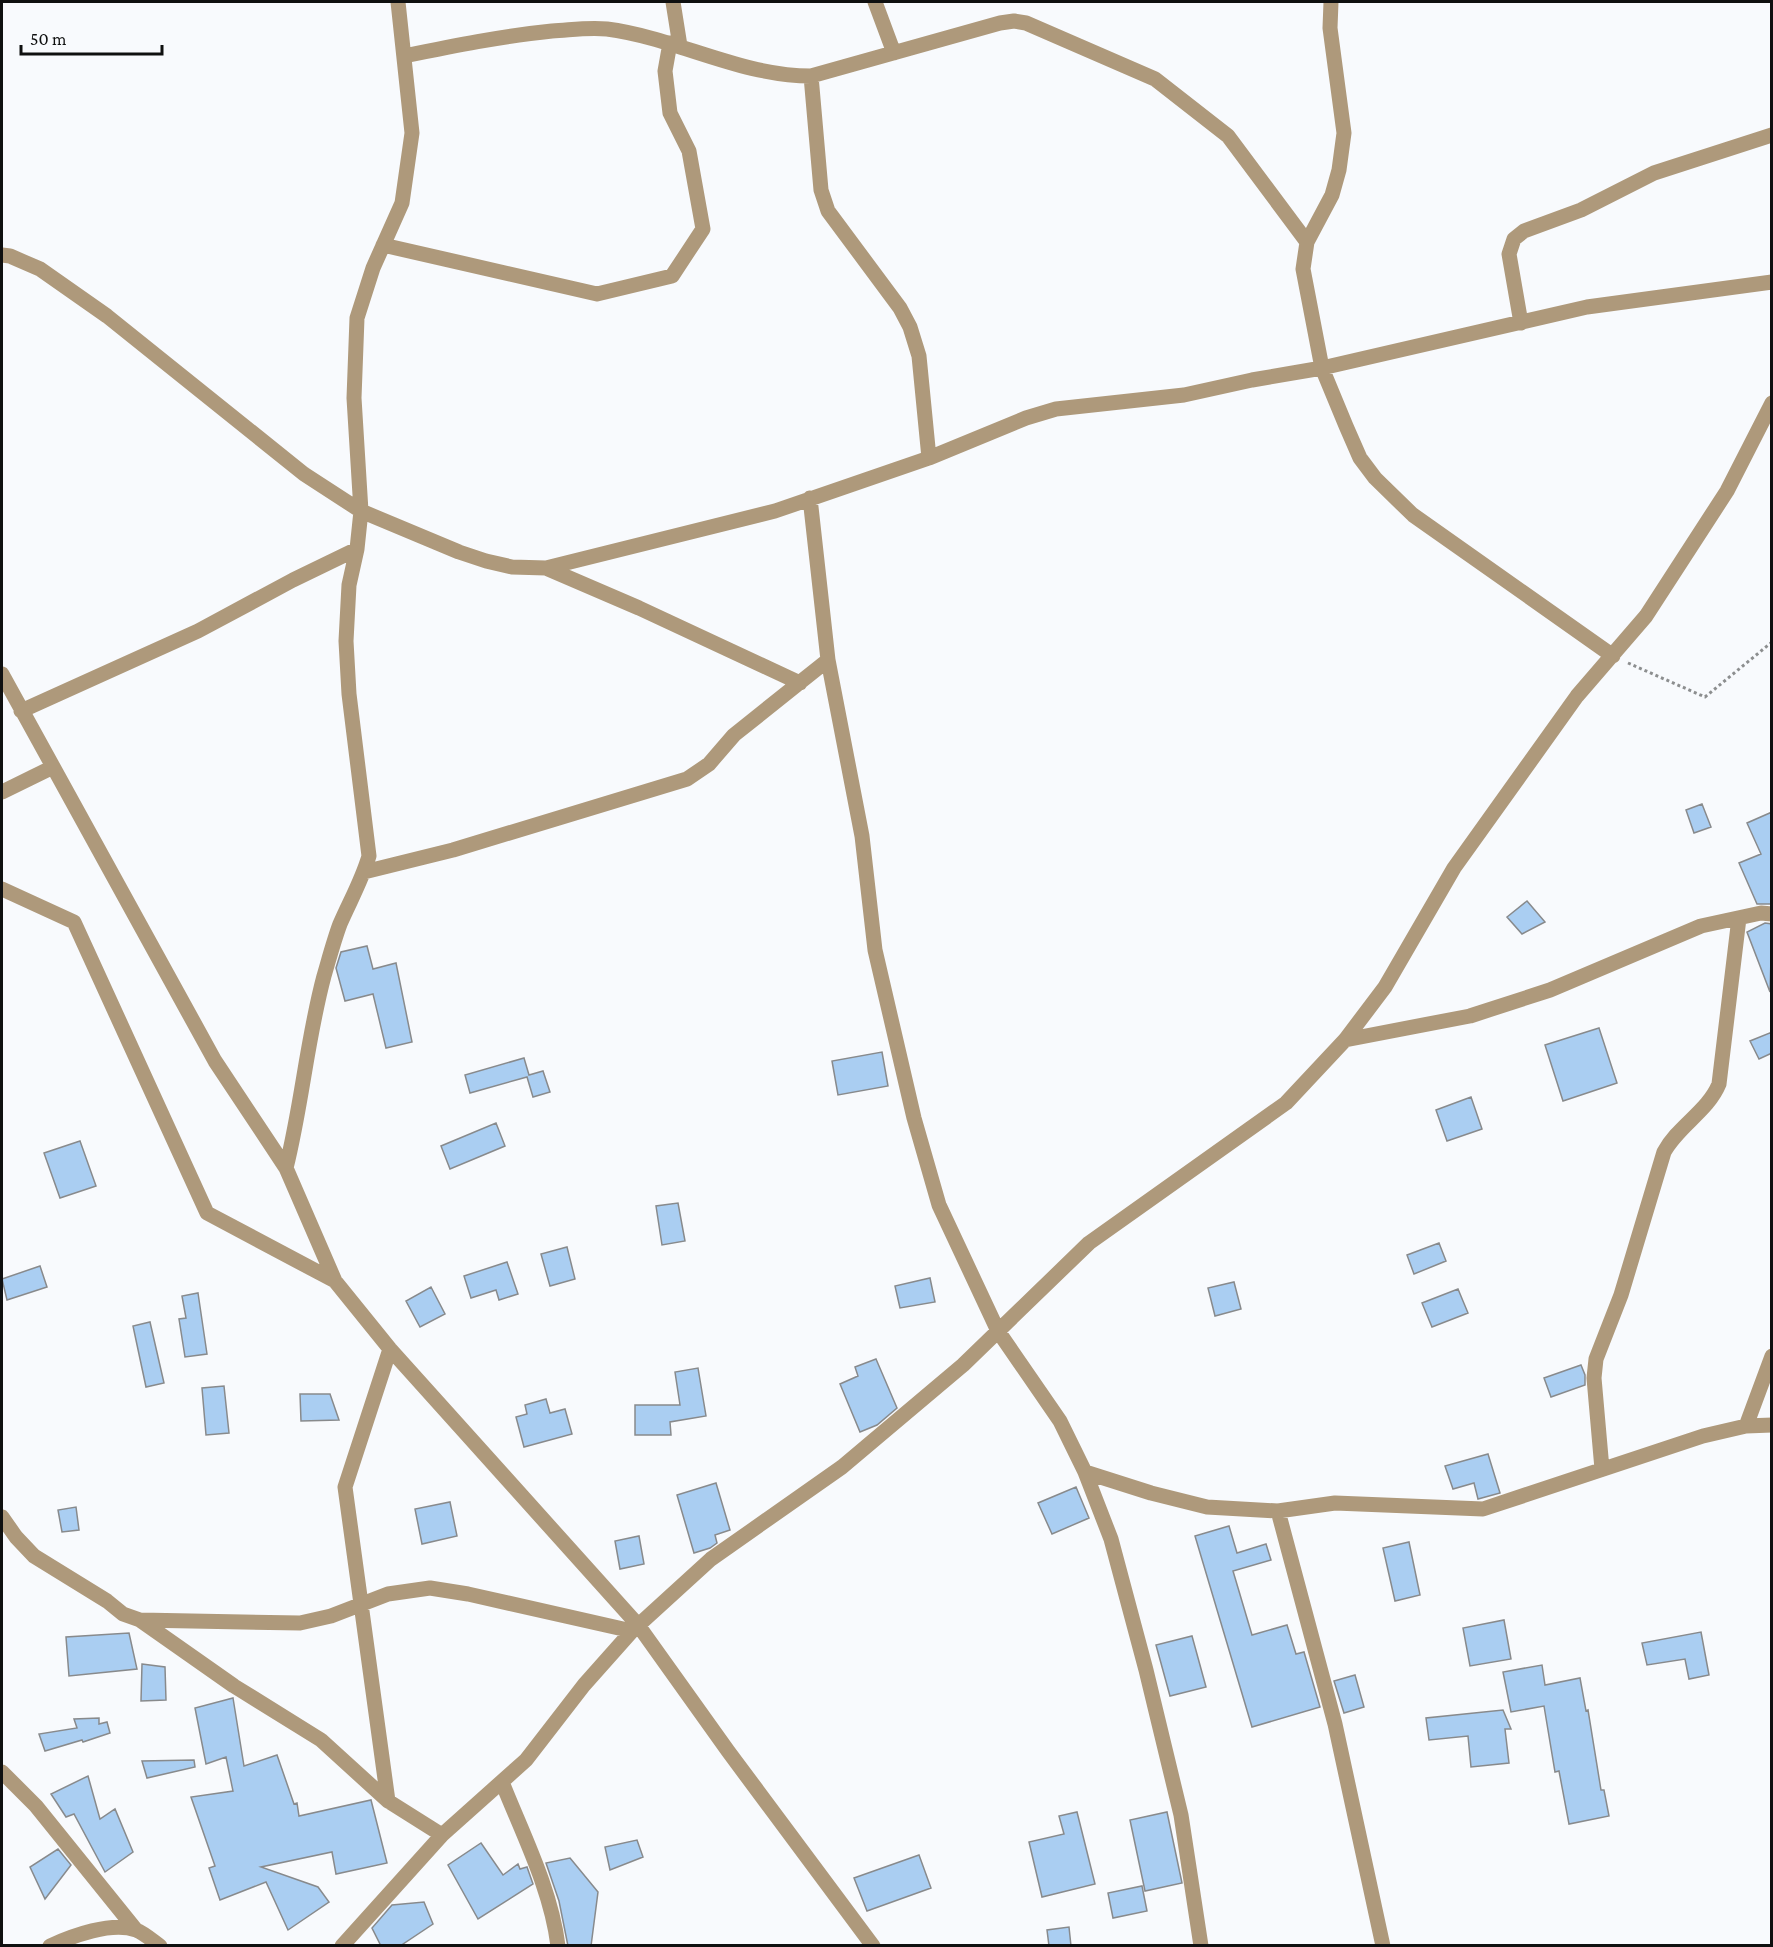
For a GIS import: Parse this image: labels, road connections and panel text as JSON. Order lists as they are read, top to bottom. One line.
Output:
{"scale_bar":"50 m"}
